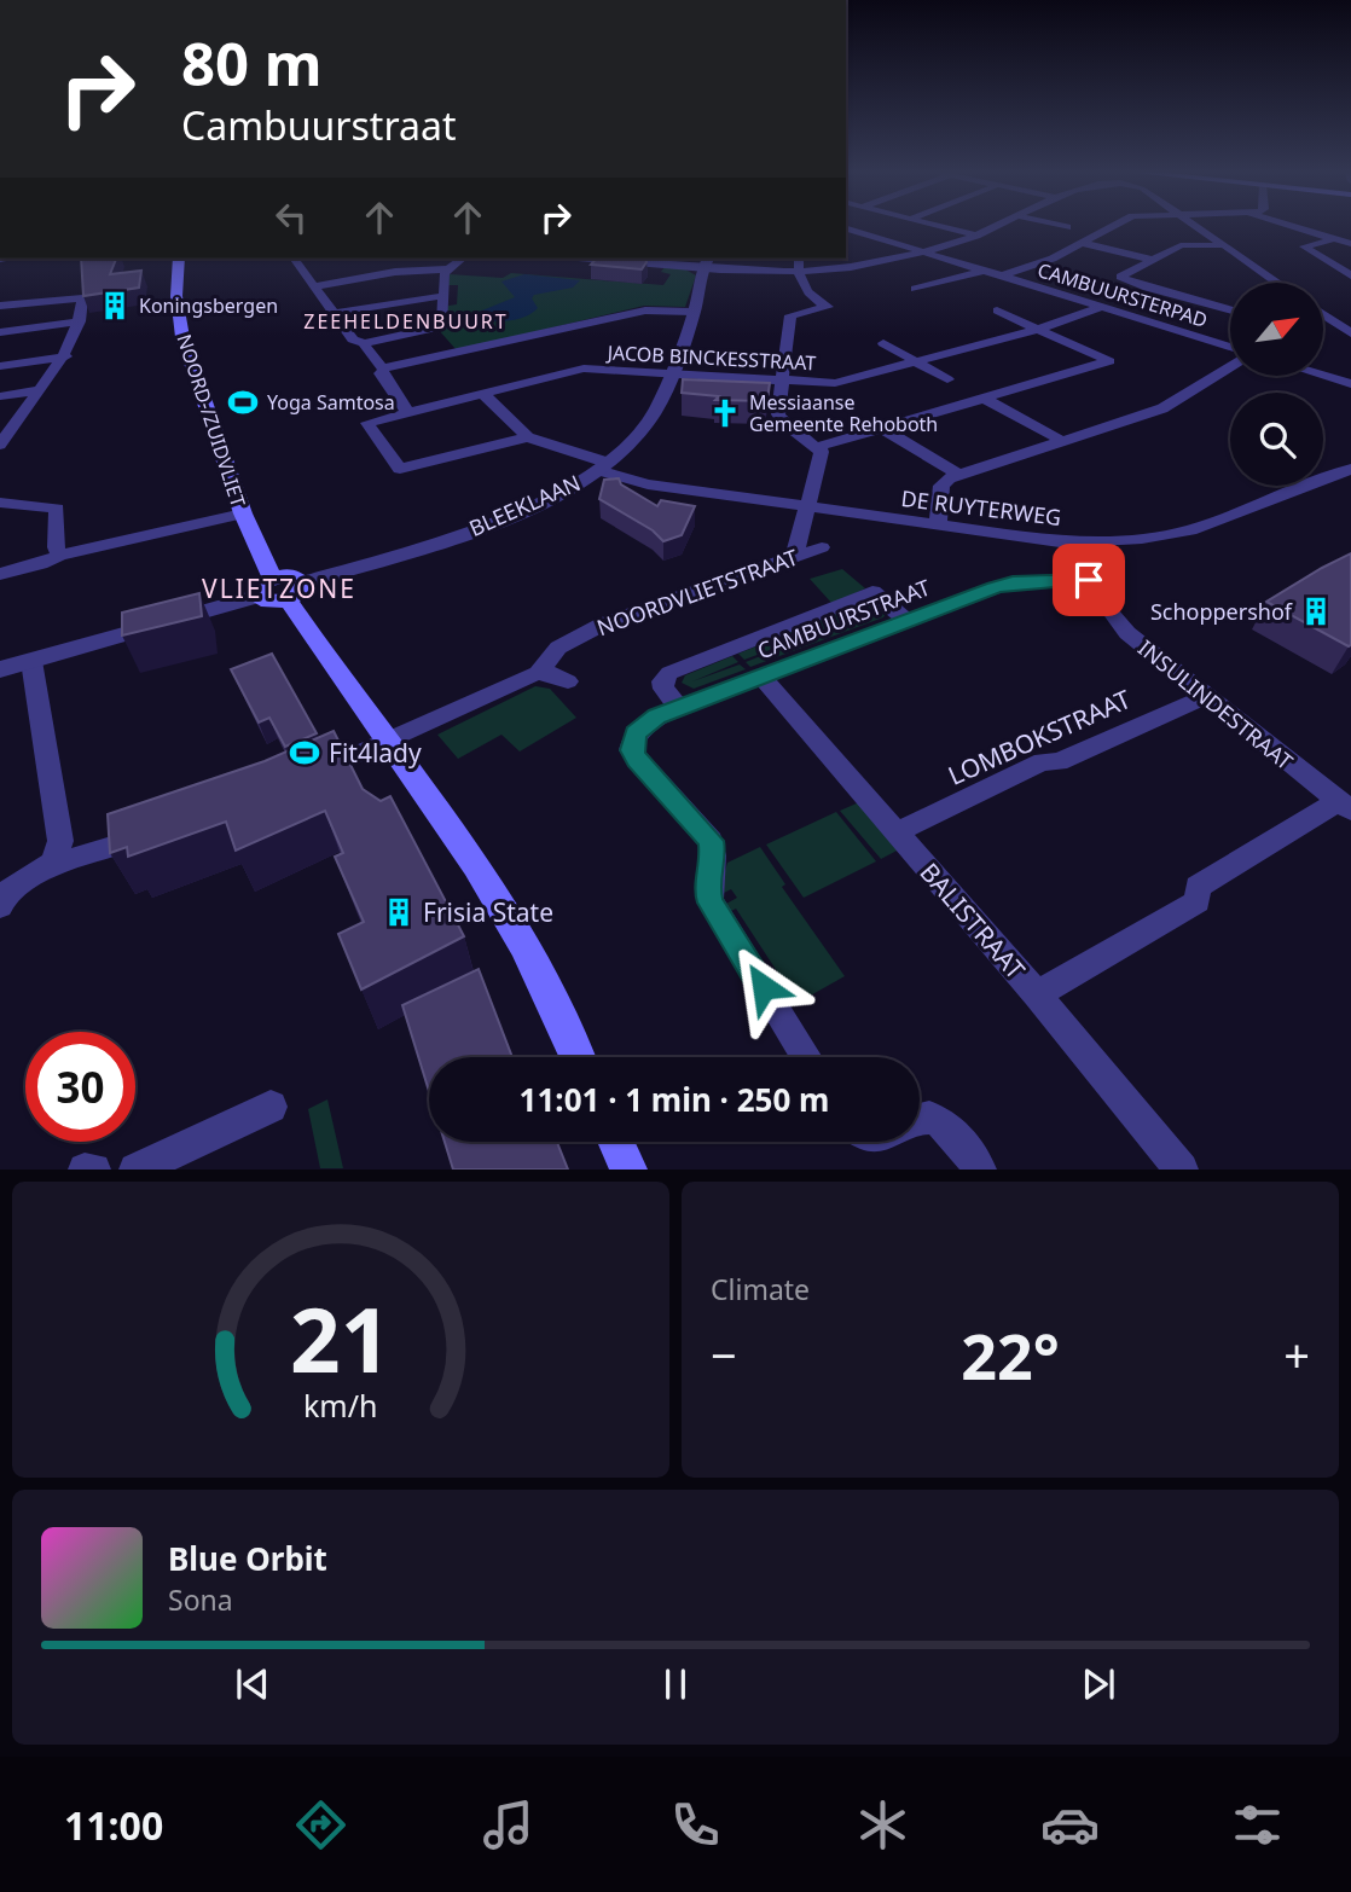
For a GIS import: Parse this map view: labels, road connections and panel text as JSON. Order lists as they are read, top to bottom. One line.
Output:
{"streets":{"main road":["NOORD-/ZUIDVLIET"],"street":["CAMBUURSTERPAD","JACOB BINCKESSTRAAT","BLEEKLAAN","DE RUYTERWEG","NOORDVLIETSTRAAT","CAMBUURSTRAAT","INSULINDESTRAAT","LOMBOKSTRAAT","BALISTRAAT"]},"crossings":[["CAMBUURSTERPAD","JACOB BINCKESSTRAAT"],["JACOB BINCKESSTRAAT","BLEEKLAAN"],["JACOB BINCKESSTRAAT","DE RUYTERWEG"],["NOORD-/ZUIDVLIET","BLEEKLAAN"],["NOORD-/ZUIDVLIET","NOORDVLIETSTRAAT"],["BLEEKLAAN","DE RUYTERWEG"],["DE RUYTERWEG","INSULINDESTRAAT"],["CAMBUURSTRAAT","INSULINDESTRAAT"],["CAMBUURSTRAAT","BALISTRAAT"],["INSULINDESTRAAT","LOMBOKSTRAAT"],["LOMBOKSTRAAT","BALISTRAAT"]],"districts":["ZEEHELDENBUURT","VLIETZONE"],"places":{"building":["Koningsbergen","Schoppershof","Frisia State"],"sports":["Yoga Samtosa","Fit4lady"],"church":["Messiaanse Gemeente Rehoboth"]},"north":"top right","page":{"turn":["80 m","Cambuurstraat"],"limit":"30","trip":"11:01 · 1 min · 250 m","tile":"Climate","heat":["−","22°","+"],"song":["Blue Orbit","Sona"],"tabs":"11:00","gauge":["21","km/h"]}}
